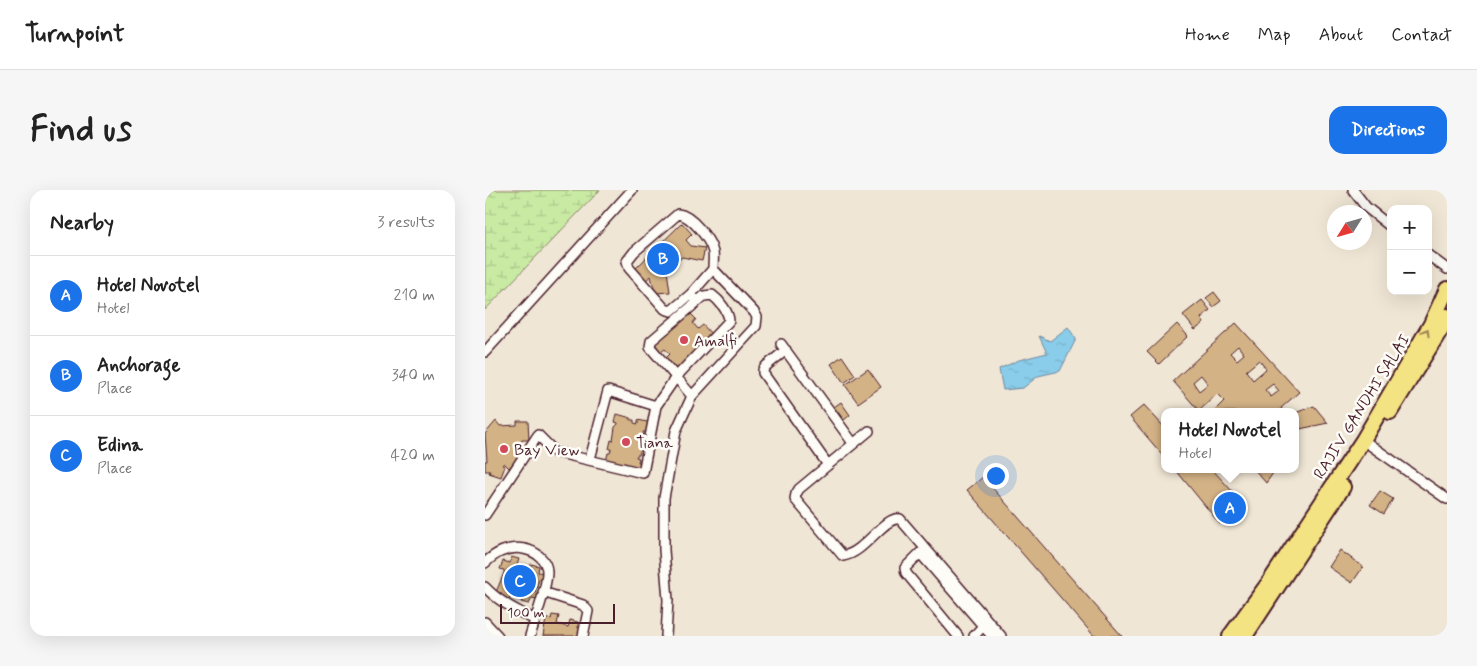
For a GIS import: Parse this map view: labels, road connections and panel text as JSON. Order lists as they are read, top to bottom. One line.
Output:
{"streets":{"main road":["RAJIV GANDHI SALAI"]},"places":["Amalfi","Tiana","Bay View"],"scale_bar":"100 m","north":"bottom left","page":{"header":"Turnpoint","nav":["Home","Map","About","Contact"],"buttons":"Directions","title":"Find us","heading":["Nearby","3 results"],"map_buttons":["+","−"],"pins":["B","A","C"],"list":[{"mark":"A","name":"Hotel Novotel","note":"Hotel","value":"210 m"},{"mark":"B","name":"Anchorage","note":"Place","value":"340 m"},{"mark":"C","name":"Edina","note":"Place","value":"420 m"}],"popup":["Hotel Novotel","Hotel"],"scale":"100 m"}}
